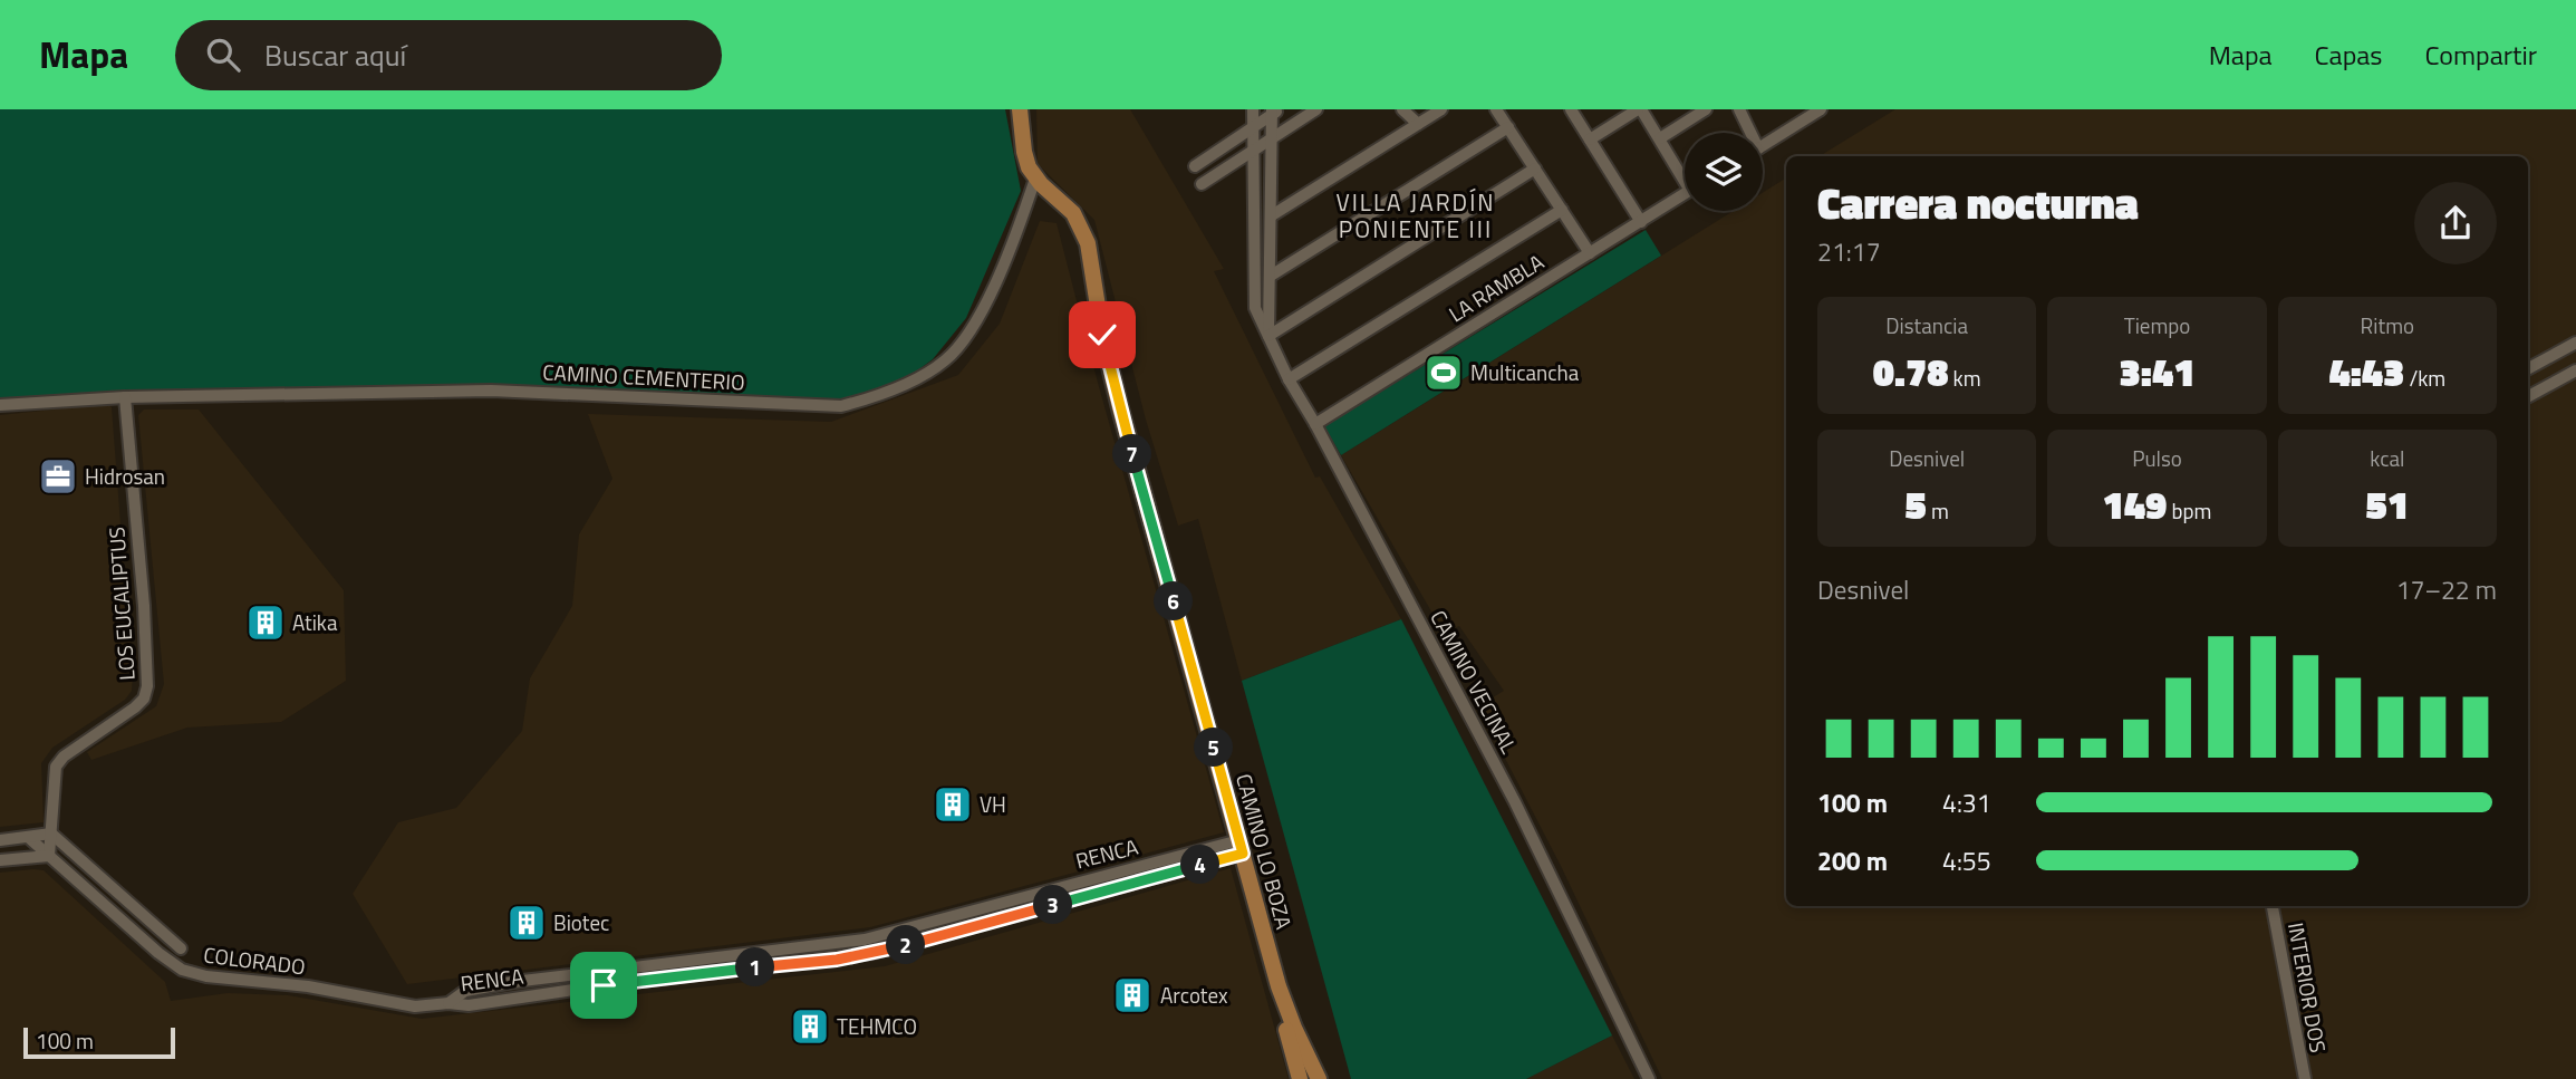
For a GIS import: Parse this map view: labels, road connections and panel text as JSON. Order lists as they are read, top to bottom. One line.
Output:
{"streets":{"main road":["CAMINO LO BOZA"],"street":["LA RAMBLA","CAMINO CEMENTERIO","LOS EUCALIPTUS","CAMINO VECINAL","RENCA","COLORADO","INTERIOR DOS"]},"crossings":[["LA RAMBLA","CAMINO VECINAL"],["CAMINO CEMENTERIO","LOS EUCALIPTUS"],["CAMINO CEMENTERIO","CAMINO LO BOZA"],["LOS EUCALIPTUS","COLORADO"],["CAMINO LO BOZA","RENCA"],["RENCA","COLORADO"]],"districts":["VILLA JARDÍN PONIENTE III"],"places":{"sports":["Multicancha"],"office":["Hidrosan"],"building":["Atika","VH","Biotec","Arcotex","TEHMCO"]},"scale_bar":"100 m","page":{"header":"Mapa","search":"Buscar aquí","nav":["Mapa","Capas","Compartir"],"heading":["Carrera nocturna","21:17"],"stats":[["Distancia","0.78 km"],["Tiempo","3:41"],["Ritmo","4:43 /km"],["Desnivel","5 m"],["Pulso","149 bpm"],["kcal","51"]],"pins":["7","6","5","4","3","2","1"],"chart":["Desnivel","17–22 m"],"list":[{"name":"100 m","note":"4:31"},{"name":"200 m","note":"4:55"}],"scale":"100 m"}}
